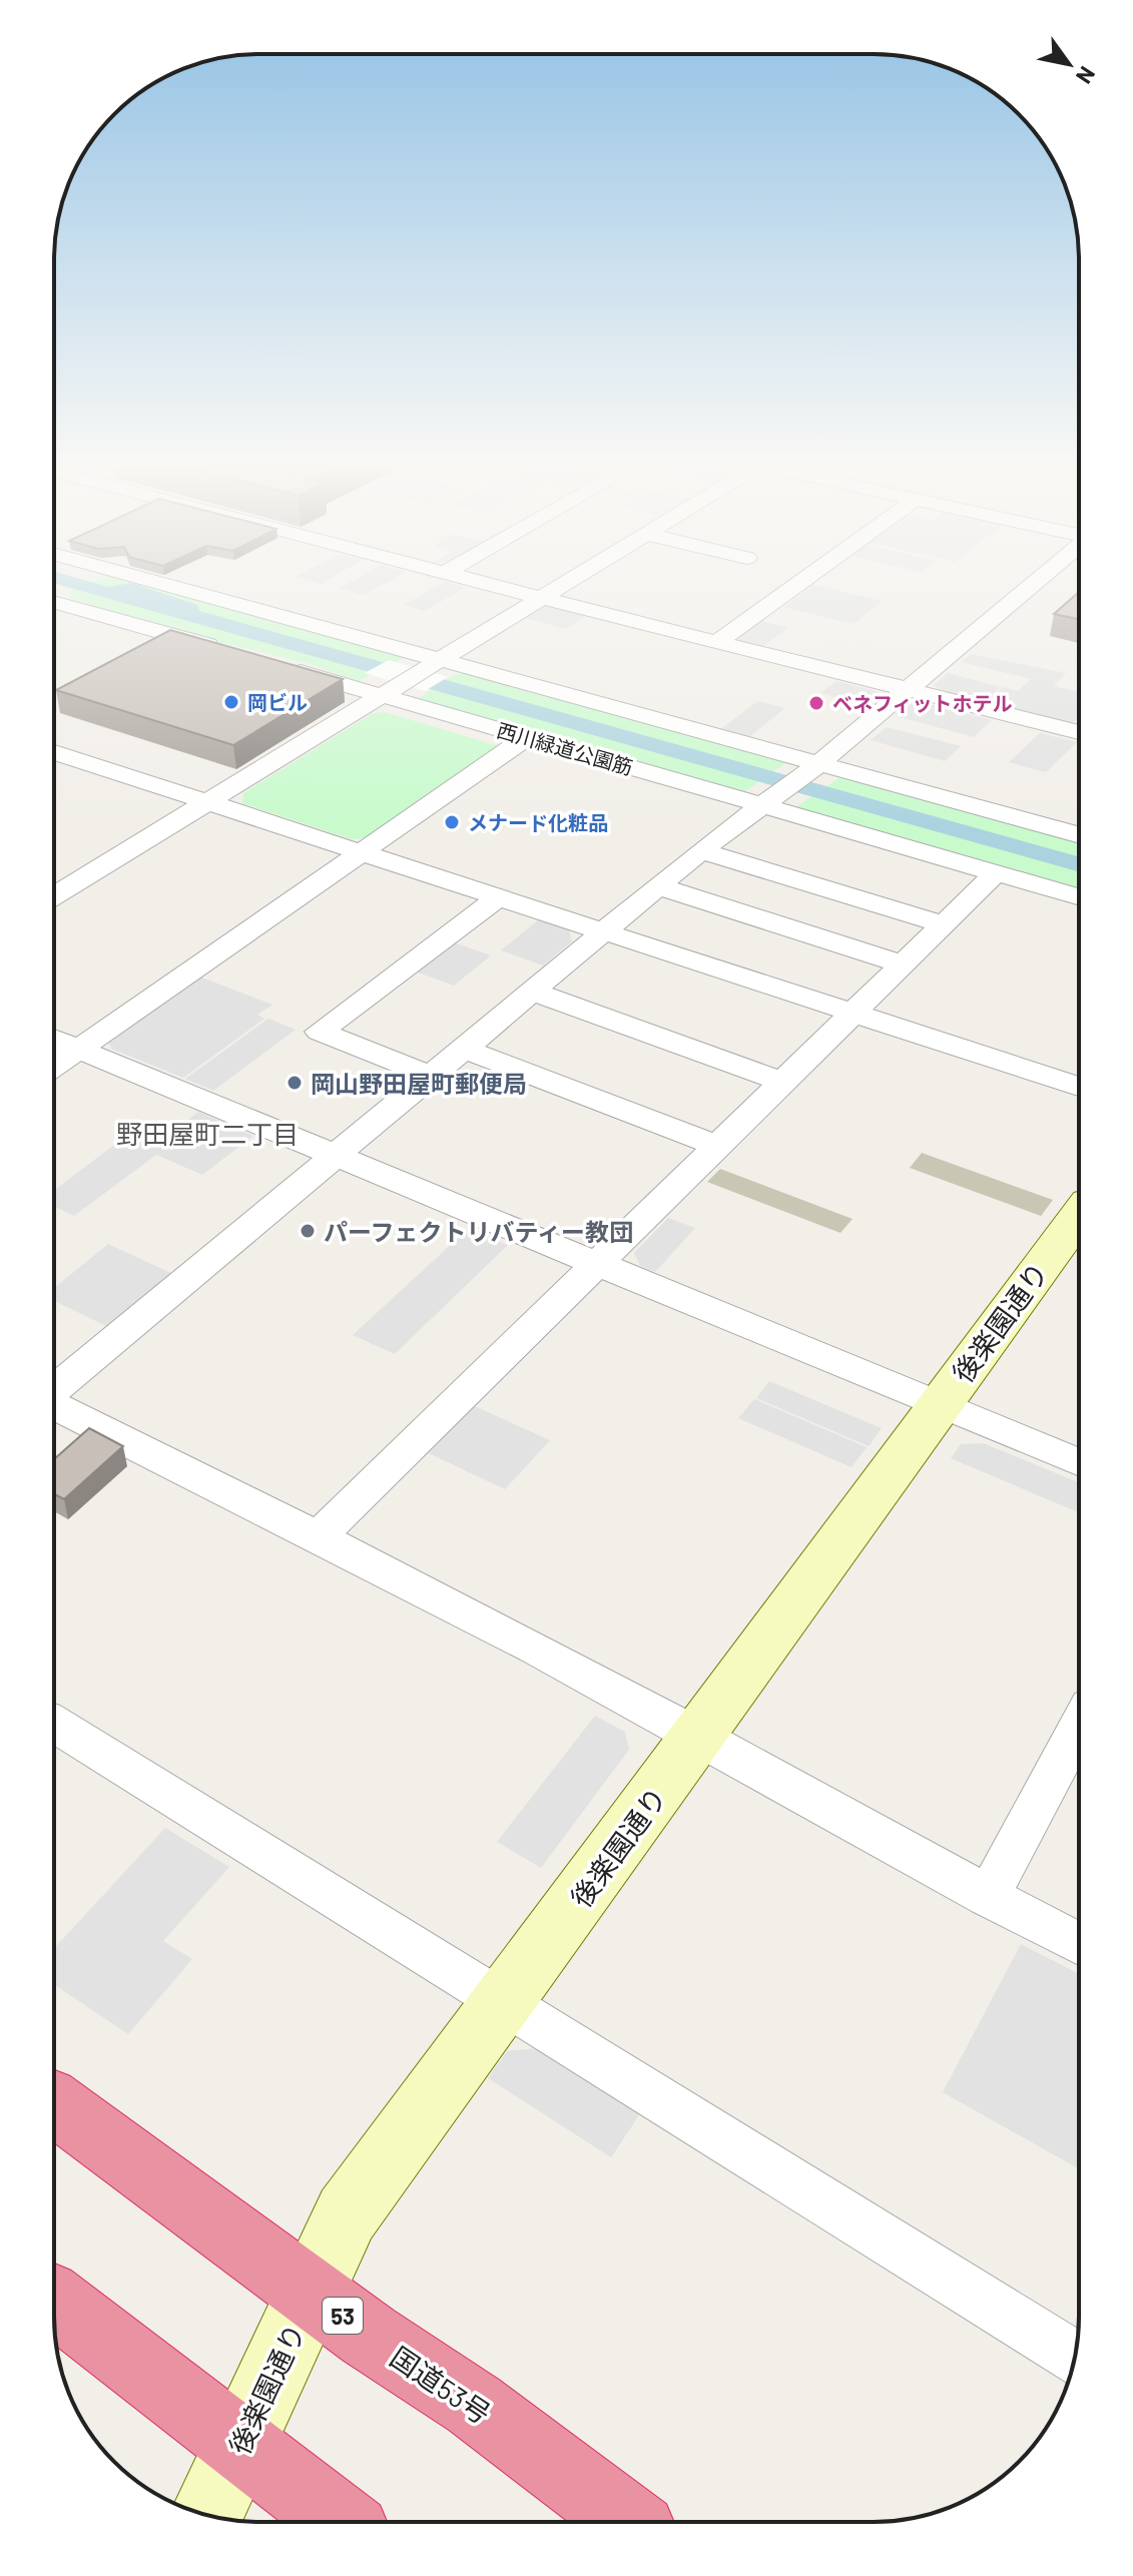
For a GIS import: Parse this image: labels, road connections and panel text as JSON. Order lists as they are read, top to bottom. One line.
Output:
{"streets":{"highway":["53","国道53号"],"street":["西川緑道公園筋","後楽園通り"]},"crossings":[["後楽園通り","国道53号"]],"districts":["野田屋町二丁目"],"places":["岡ビル","ベネフィットホテル","メナード化粧品","岡山野田屋町郵便局","パーフェクトリバティー教団"],"north":"bottom right"}
